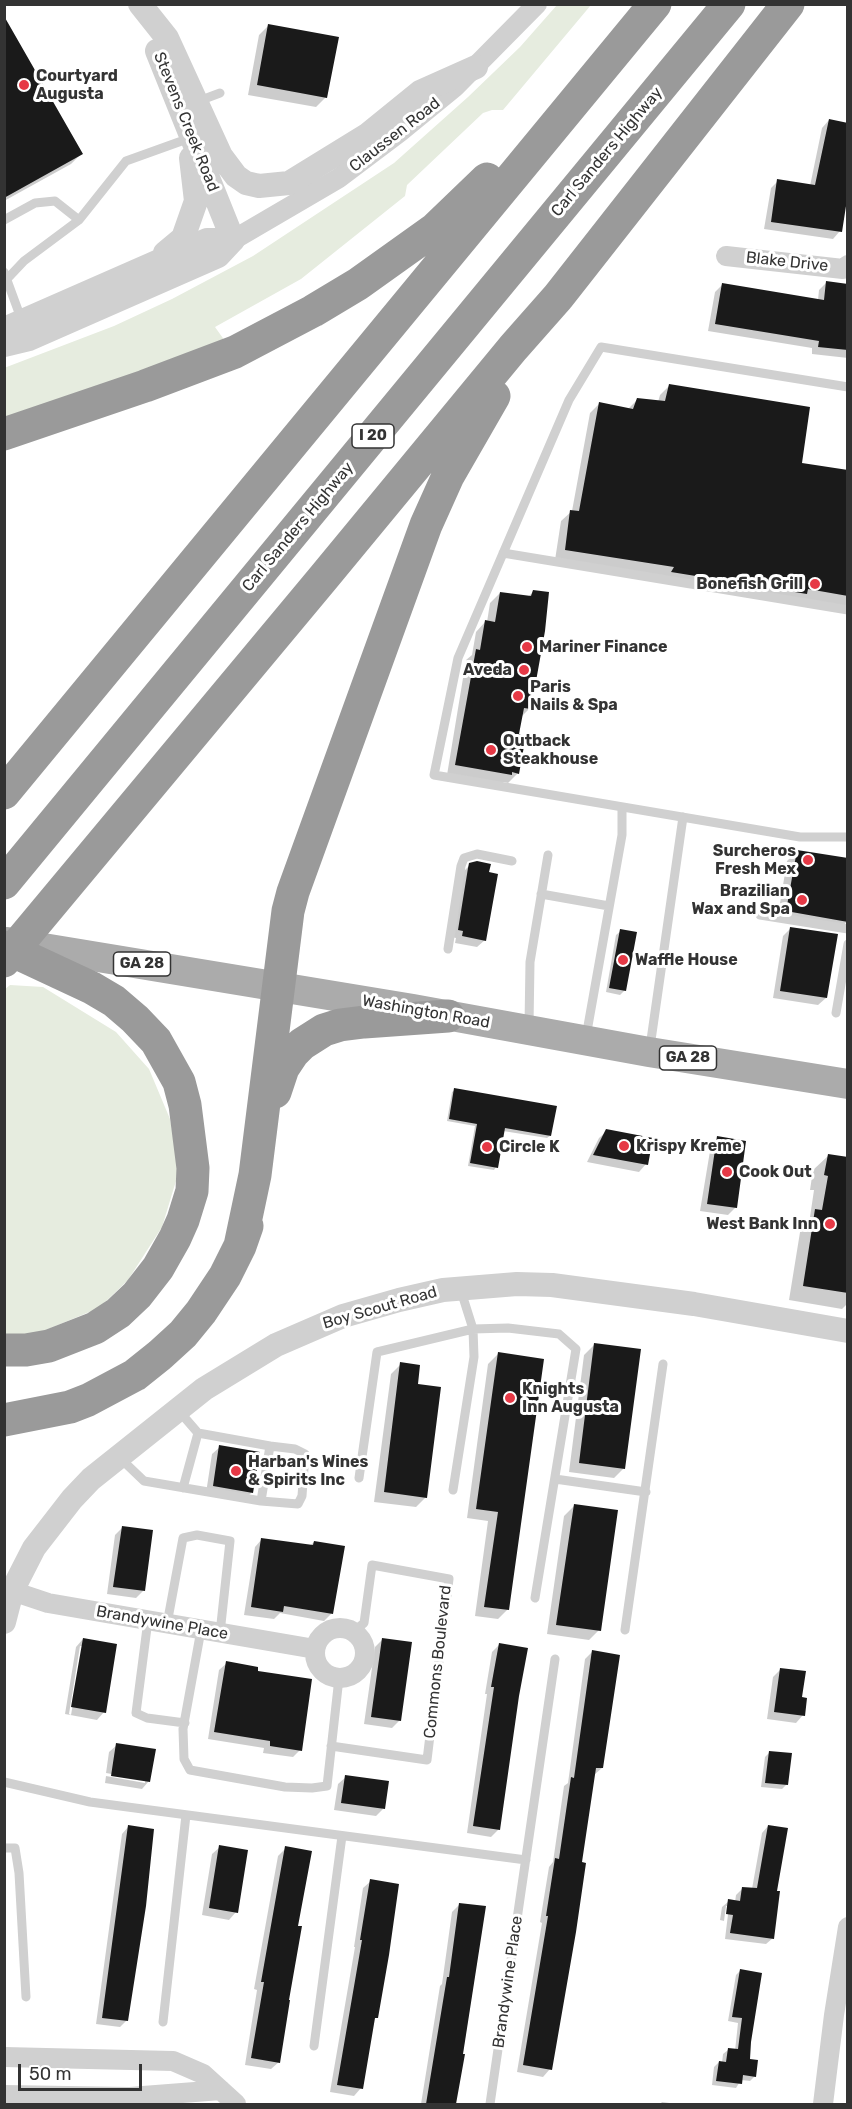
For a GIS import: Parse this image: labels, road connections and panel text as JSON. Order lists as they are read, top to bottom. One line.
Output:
{"streets":{"highway":["Carl Sanders Highway","I 20"],"main road":["GA 28","Washington Road"],"street":["Stevens Creek Road","Claussen Road","Blake Drive","Boy Scout Road","Brandywine Place"],"lane":["Commons Boulevard"]},"crossings":[["Stevens Creek Road","Claussen Road"],["Boy Scout Road","Brandywine Place"],["Brandywine Place","Commons Boulevard"]],"places":["Courtyard Augusta","Bonefish Grill","Mariner Finance","Aveda","Paris Nails & Spa","Outback Steakhouse","Surcheros Fresh Mex","Brazilian Wax and Spa","Waffle House","Krispy Kreme","Circle K","Cook Out","West Bank Inn","Knights Inn Augusta","Harban's Wines & Spirits Inc"],"scale_bar":"50 m"}
